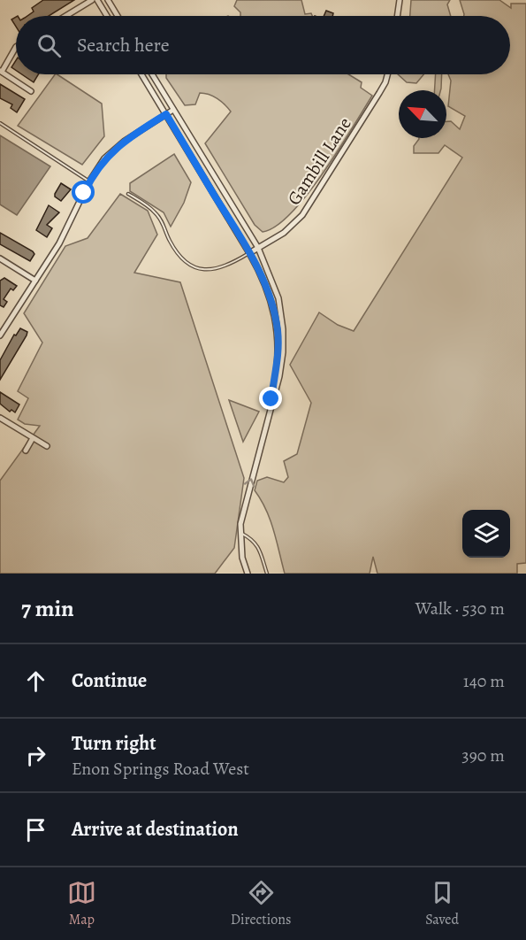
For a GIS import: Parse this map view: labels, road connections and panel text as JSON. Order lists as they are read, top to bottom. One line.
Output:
{"streets":{"street":["Gambill Lane"]},"north":"top left","page":{"search":"Search here","heading":["7 min","Walk · 530 m"],"list":[["Continue","140 m"],["Turn right","Enon Springs Road West","390 m"],"Arrive at destination"],"nav":["Map","Directions","Saved"]}}
